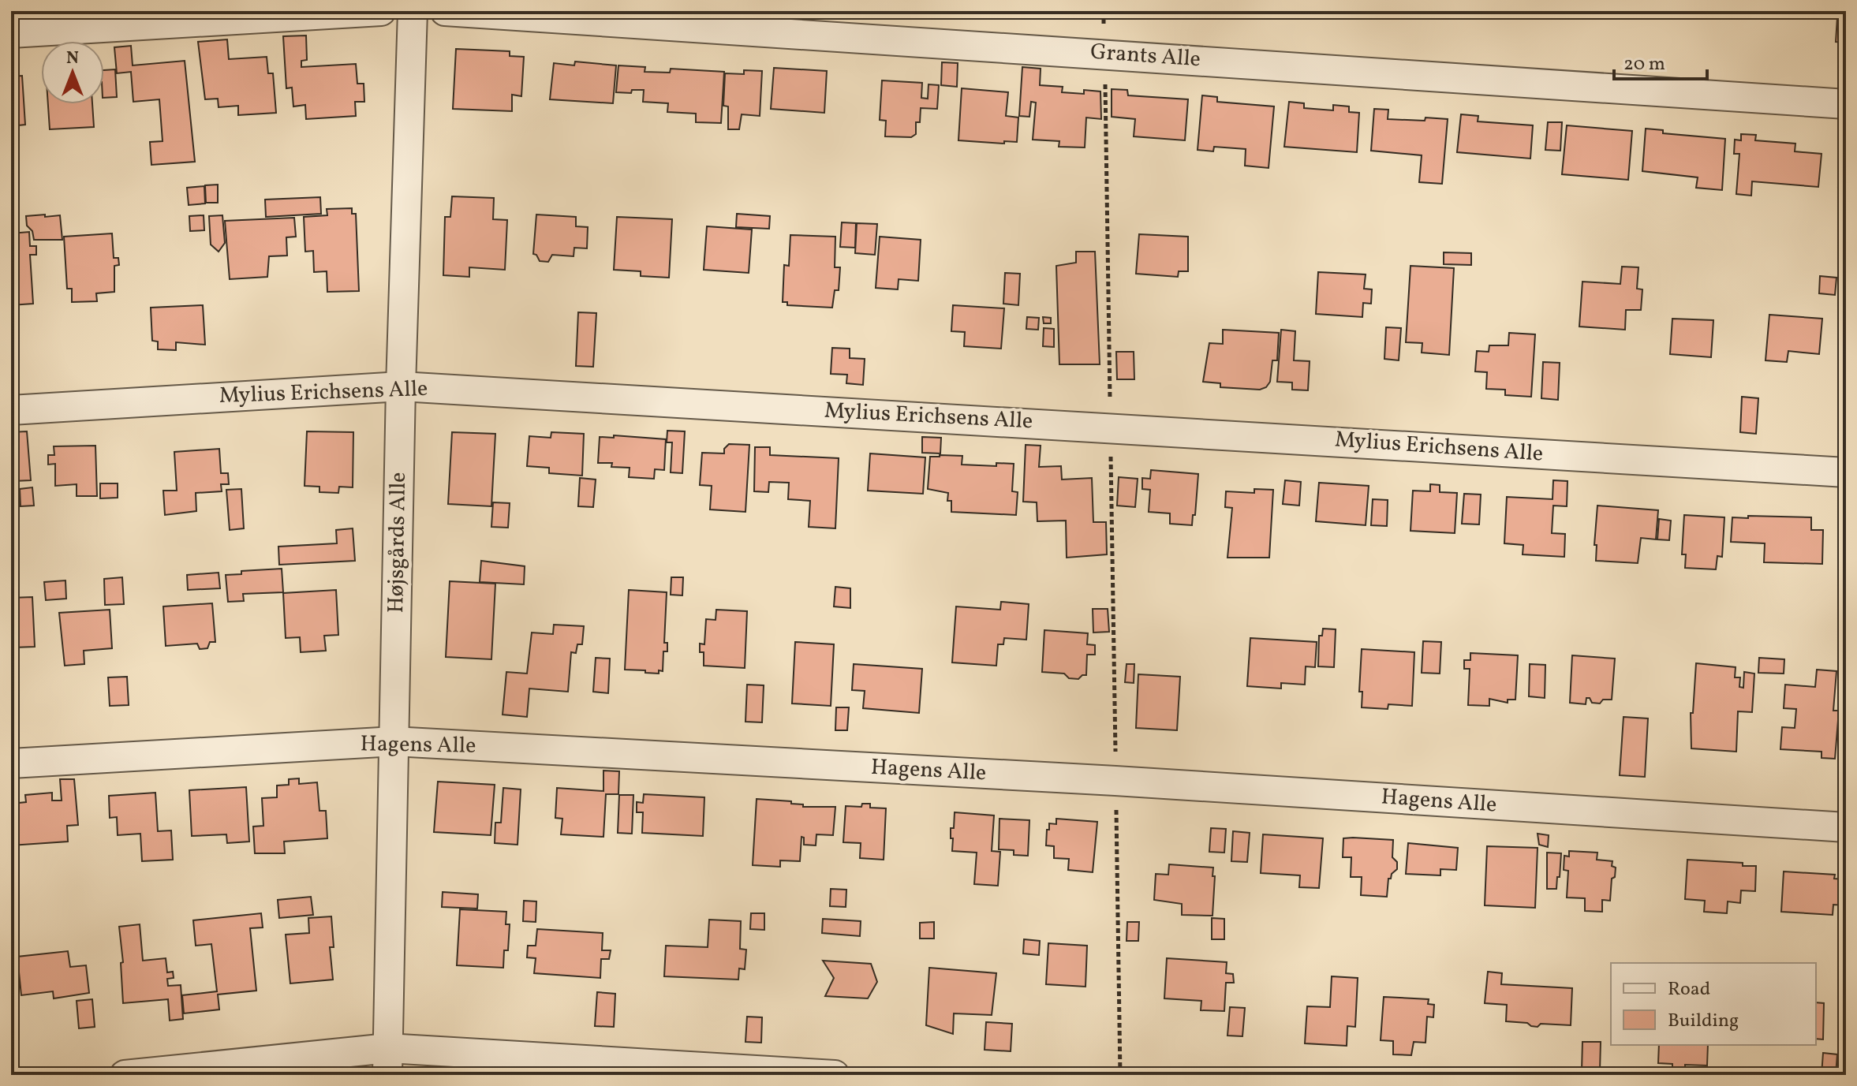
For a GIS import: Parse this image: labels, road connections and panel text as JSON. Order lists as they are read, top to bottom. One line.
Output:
{"streets":{"street":["Grants Alle","Mylius Erichsens Alle","Højsgårds Alle","Hagens Alle"]},"crossings":[["Mylius Erichsens Alle","Højsgårds Alle"],["Højsgårds Alle","Hagens Alle"]],"legend":["Road","Building"],"scale_bar":"20 m","north":"top"}
